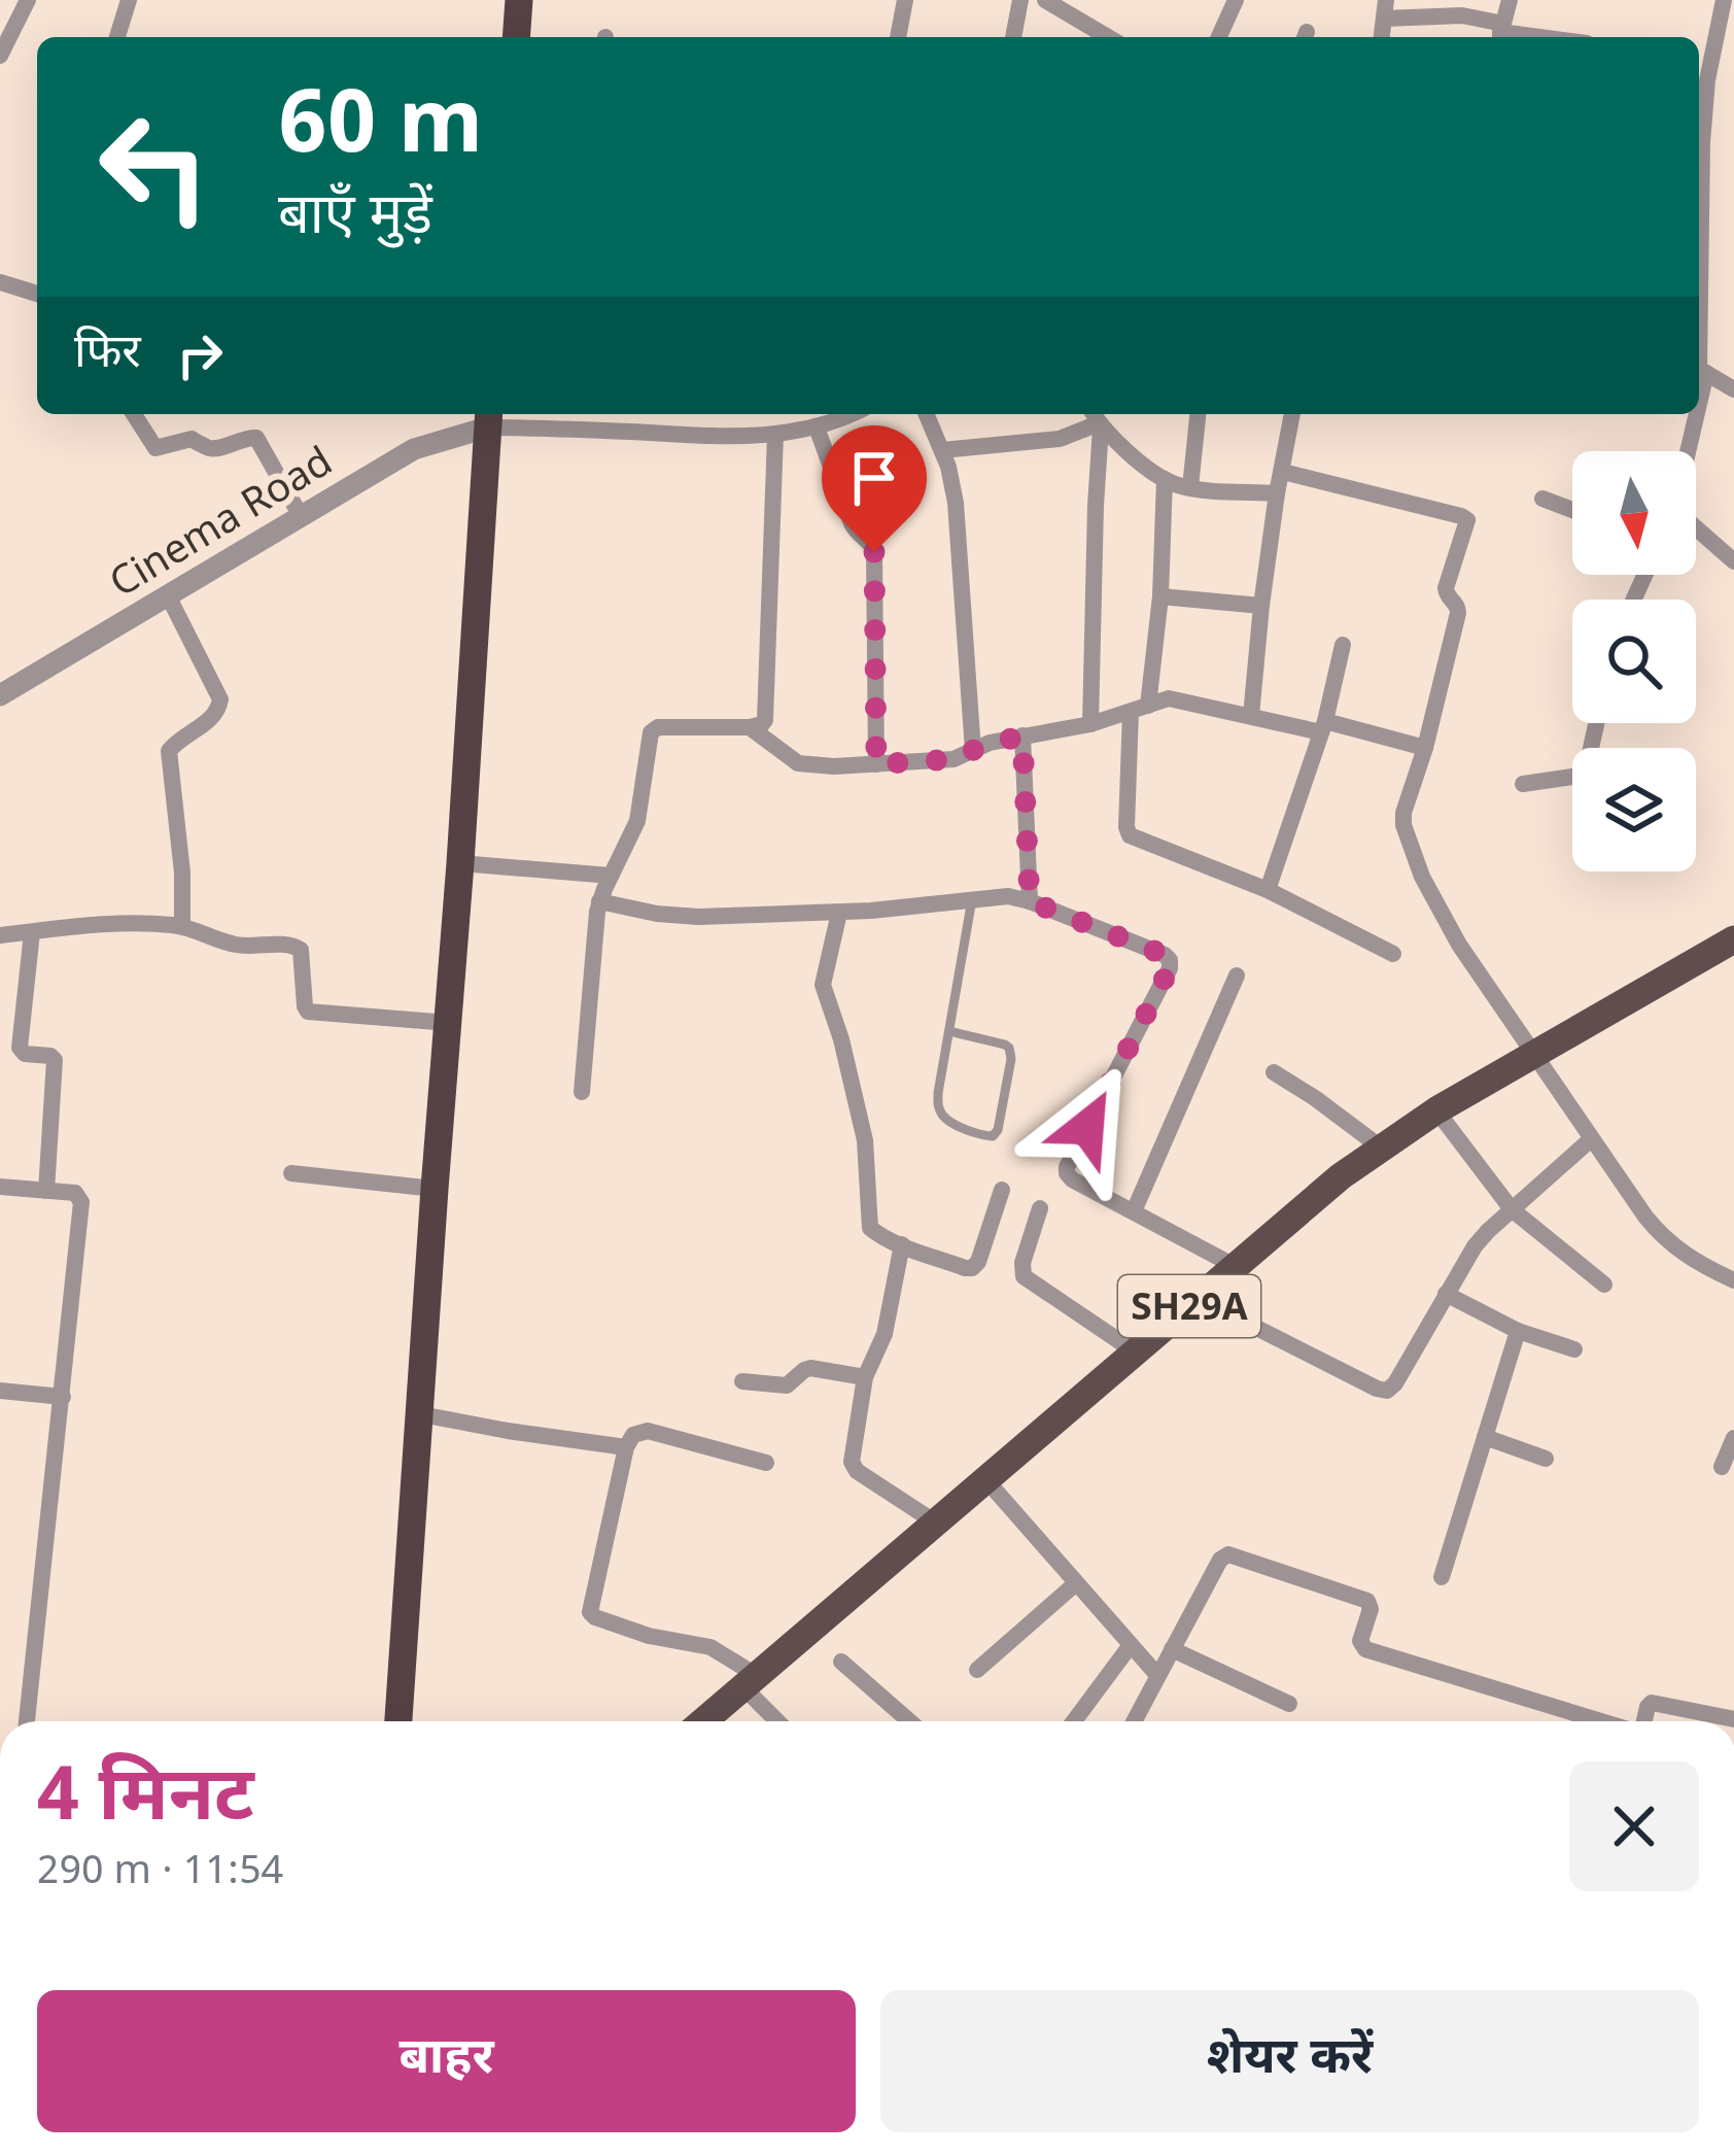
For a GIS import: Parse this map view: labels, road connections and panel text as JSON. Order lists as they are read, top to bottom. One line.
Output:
{"streets":{"main road":["SH29A"],"street":["Cinema Road"]},"north":"bottom","page":{"turn":["60 m","बाएँ मुड़ें"],"then":"फिर","heading":["4 मिनट","290 m · 11:54"],"buttons":["बाहर","शेयर करें"]}}
